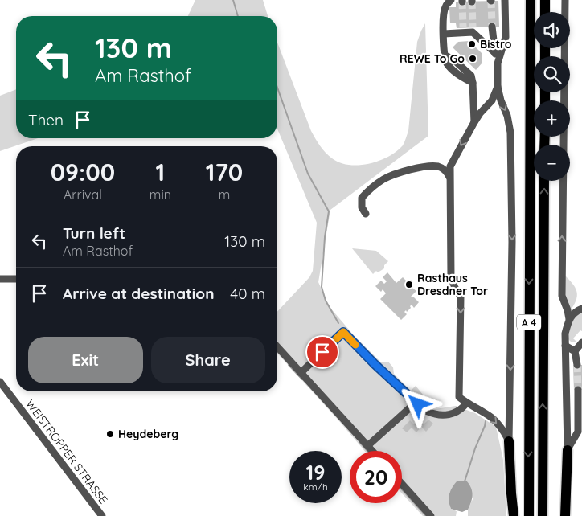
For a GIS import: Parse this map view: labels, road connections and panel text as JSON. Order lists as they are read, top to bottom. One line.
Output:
{"streets":{"highway":["A 4"],"street":["WEISTROPPER STRASSE"]},"places":["Bistro","REWE To Go","Rasthaus Dresdner Tor","Heydeberg"],"page":{"map_buttons":["+","−"],"turn":["130 m","Am Rasthof"],"then":"Then","eta":["09:00","Arrival","1","min","170","m"],"list":[{"name":"Turn left","note":"Am Rasthof","value":"130 m"},{"name":"Arrive at destination","value":"40 m"}],"buttons":["Exit","Share"],"speed":"19 km/h","limit":"20"}}
